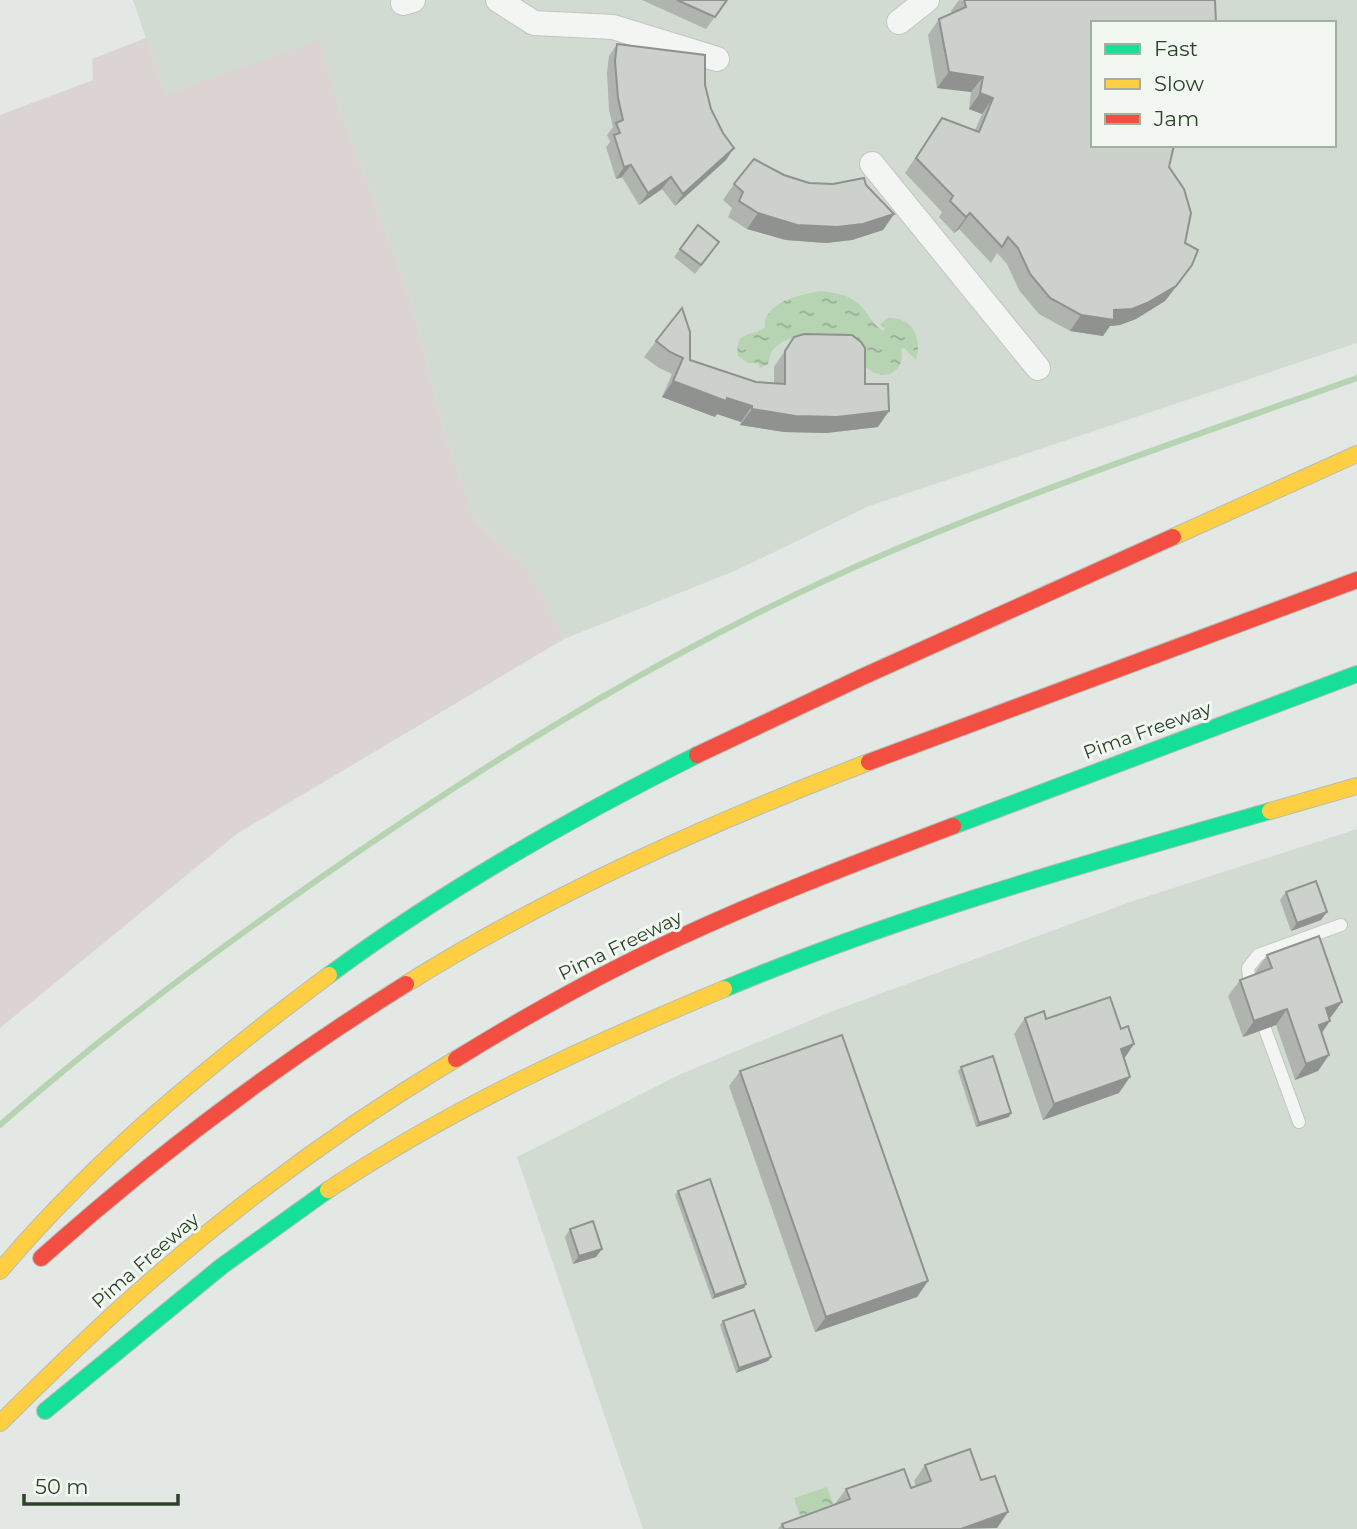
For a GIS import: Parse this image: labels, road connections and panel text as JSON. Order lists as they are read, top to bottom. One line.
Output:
{"streets":{"highway":["Pima Freeway"]},"legend":["Fast","Slow","Jam"],"scale_bar":"50 m"}
